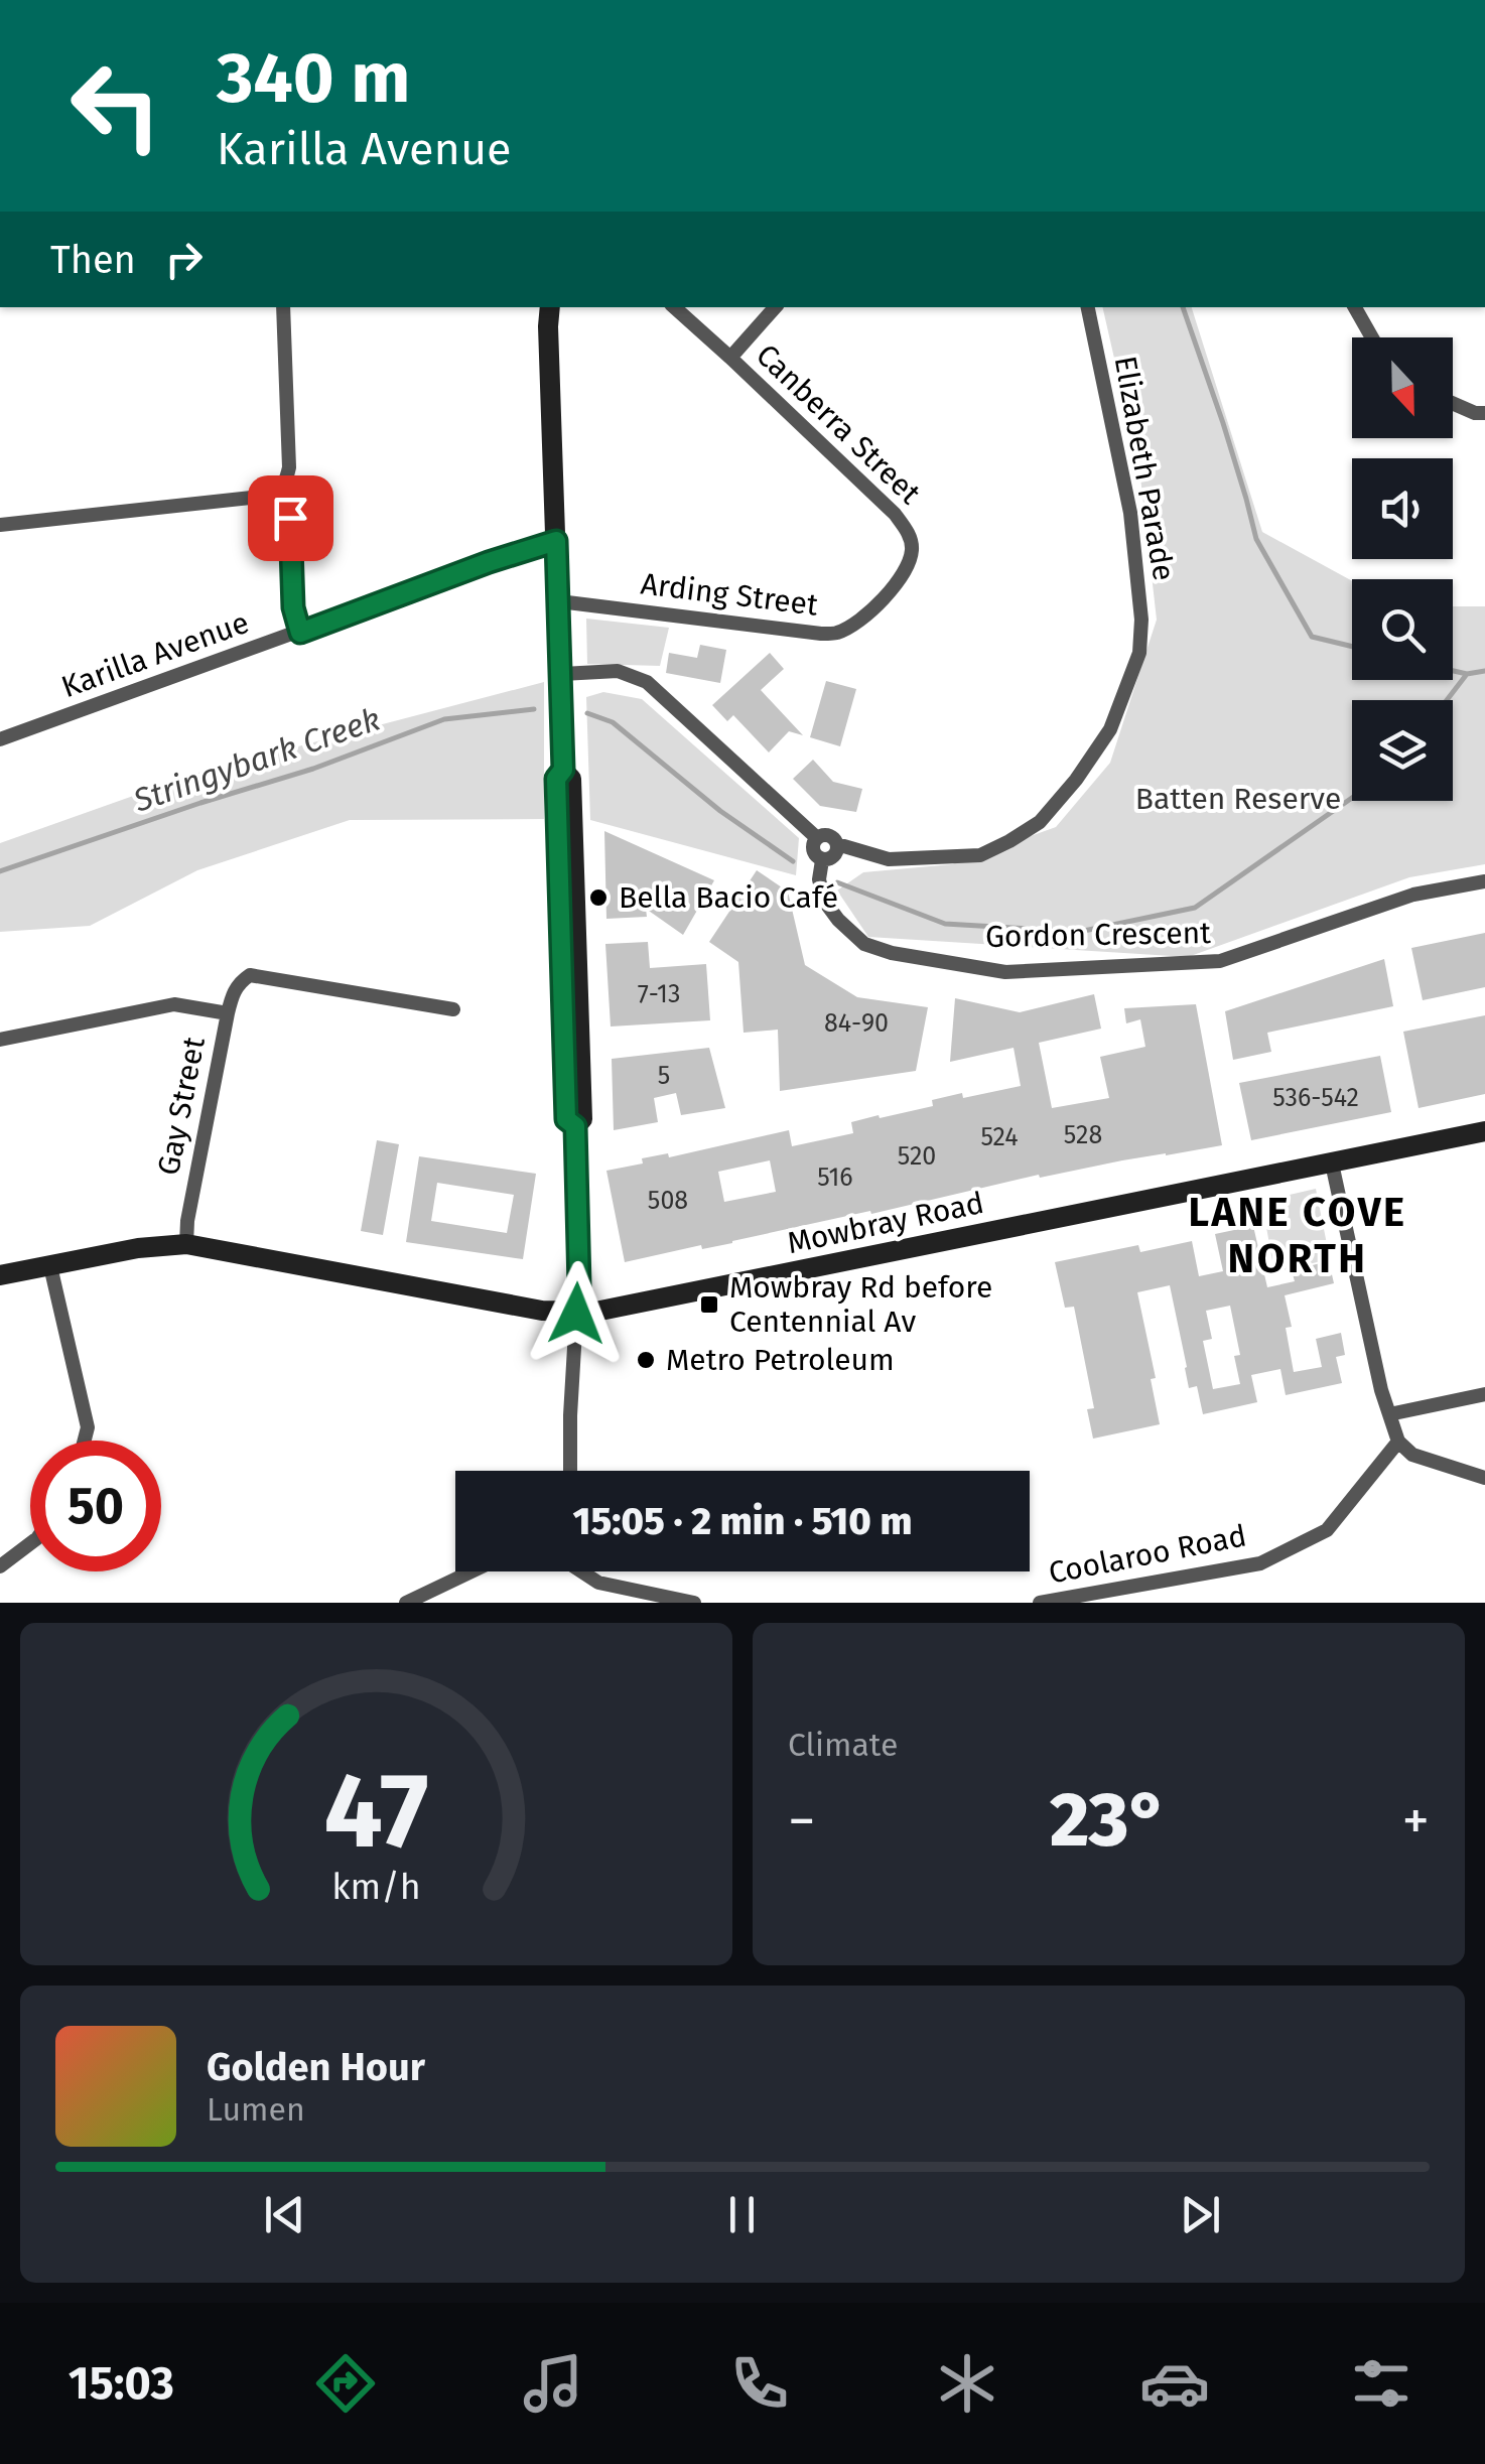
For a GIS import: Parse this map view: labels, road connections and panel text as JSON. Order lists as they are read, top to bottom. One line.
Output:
{"streets":{"main road":["Mowbray Road"],"street":["Canberra Street","Elizabeth Parade","Arding Street","Karilla Avenue","Gordon Crescent","Gay Street","Coolaroo Road"]},"crossings":[["Canberra Street","Arding Street"],["Elizabeth Parade","Gordon Crescent"],["Gay Street","Mowbray Road"]],"districts":["LANE COVE NORTH"],"water":["Stringybark Creek"],"parks":["Batten Reserve"],"places":{"other":["Bella Bacio Café","Metro Petroleum"],"transit":["Mowbray Rd before Centennial Av"]},"house_numbers":["7-13","84-90","5","536-542","528","524","520","516","508"],"north":"bottom","page":{"turn":["340 m","Karilla Avenue"],"then":"Then","limit":"50","trip":"15:05 · 2 min · 510 m","tile":"Climate","heat":["−","23°","+"],"song":["Golden Hour","Lumen"],"tabs":"15:03","gauge":["47","km/h"]}}
